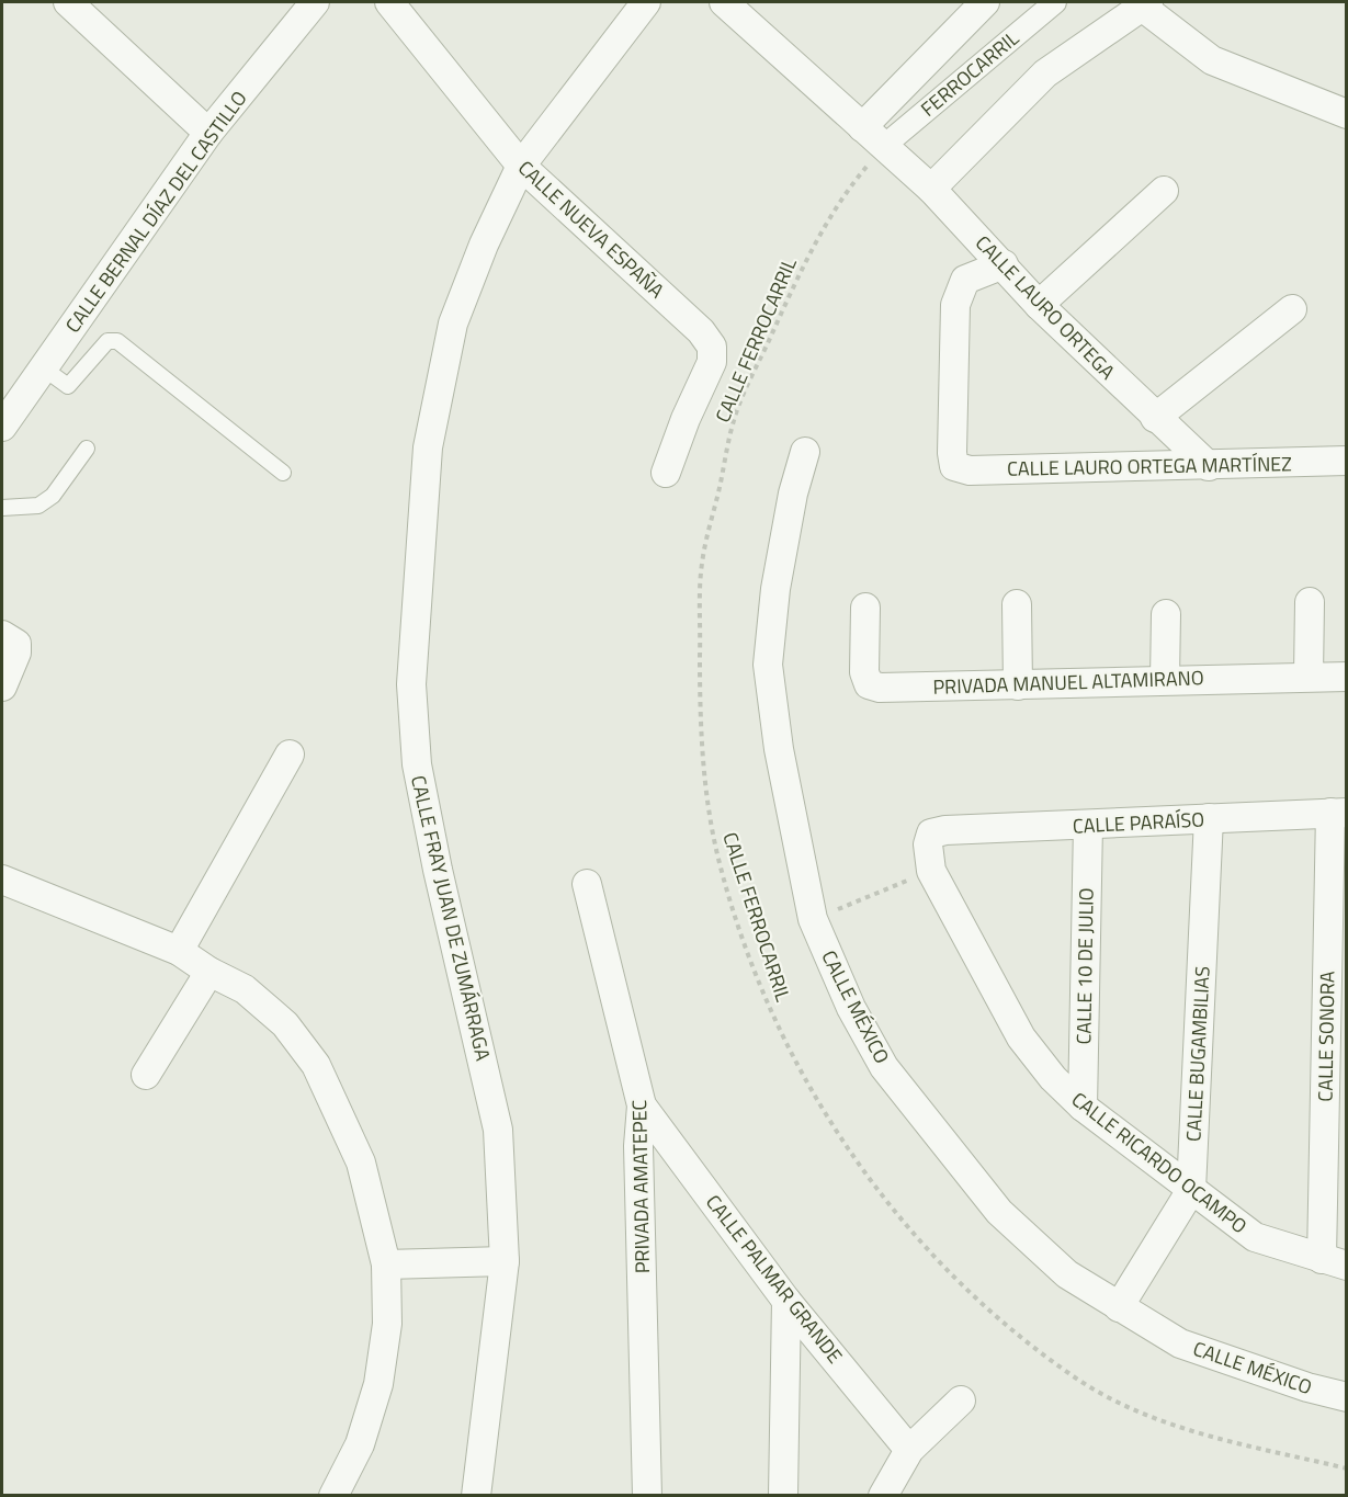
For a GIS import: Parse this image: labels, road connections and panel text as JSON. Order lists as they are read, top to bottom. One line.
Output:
{"streets":{"street":["FERROCARRIL","CALLE BERNAL DÍAZ DEL CASTILLO","CALLE NUEVA ESPAÑA","CALLE LAURO ORTEGA","CALLE LAURO ORTEGA MARTÍNEZ","PRIVADA MANUEL ALTAMIRANO","CALLE PARAÍSO","CALLE FRAY JUAN DE ZUMÁRRAGA","CALLE 10 DE JULIO","CALLE MÉXICO","CALLE SONORA","CALLE BUGAMBILIAS","CALLE RICARDO OCAMPO","PRIVADA AMATEPEC","CALLE PALMAR GRANDE"],"path":["CALLE FERROCARRIL"]},"crossings":[["FERROCARRIL","CALLE LAURO ORTEGA"],["FERROCARRIL","CALLE FERROCARRIL"],["CALLE NUEVA ESPAÑA","CALLE FRAY JUAN DE ZUMÁRRAGA"],["CALLE LAURO ORTEGA","CALLE FERROCARRIL"],["CALLE LAURO ORTEGA","CALLE LAURO ORTEGA MARTÍNEZ"],["CALLE PARAÍSO","CALLE 10 DE JULIO"],["CALLE PARAÍSO","CALLE SONORA"],["CALLE PARAÍSO","CALLE BUGAMBILIAS"],["CALLE PARAÍSO","CALLE RICARDO OCAMPO"],["CALLE 10 DE JULIO","CALLE RICARDO OCAMPO"],["CALLE MÉXICO","CALLE BUGAMBILIAS"],["CALLE SONORA","CALLE RICARDO OCAMPO"],["CALLE BUGAMBILIAS","CALLE RICARDO OCAMPO"],["PRIVADA AMATEPEC","CALLE PALMAR GRANDE"]]}
